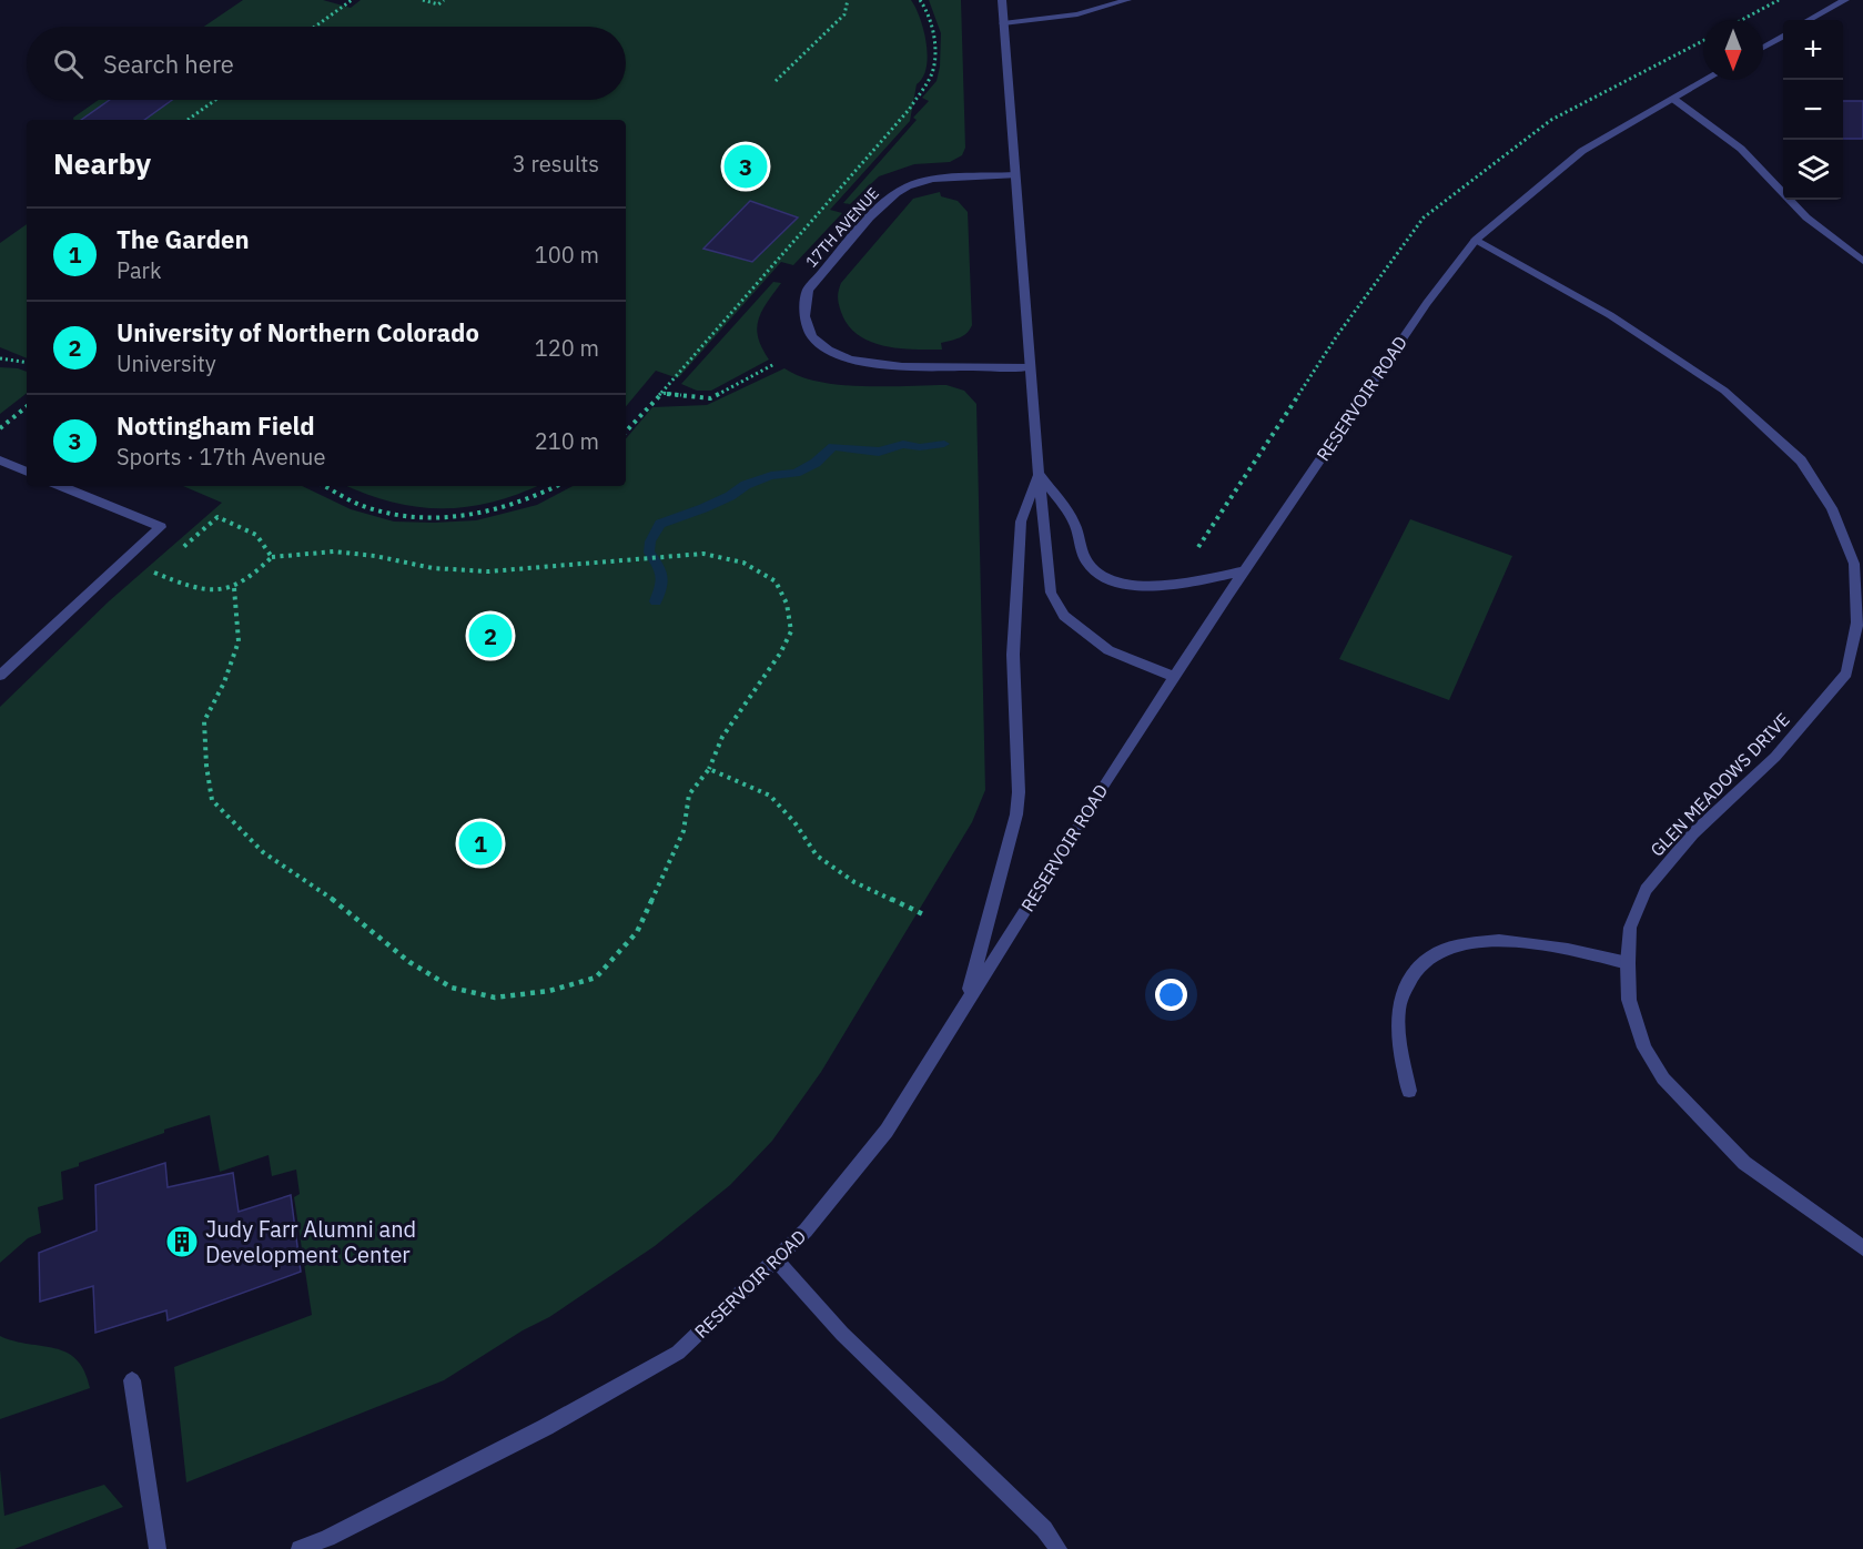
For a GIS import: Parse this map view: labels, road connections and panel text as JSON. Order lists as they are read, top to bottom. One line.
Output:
{"streets":{"street":["17TH AVENUE","RESERVOIR ROAD","GLEN MEADOWS DRIVE"]},"crossings":[["RESERVOIR ROAD","GLEN MEADOWS DRIVE"]],"places":{"building":["Judy Farr Alumni and Development Center"]},"north":"bottom","page":{"map_buttons":["+","−"],"search":"Search here","heading":["Nearby","3 results"],"pins":["3","2","1"],"list":[{"mark":"1","name":"The Garden","note":"Park","value":"100 m"},{"mark":"2","name":"University of Northern Colorado","note":"University","value":"120 m"},{"mark":"3","name":"Nottingham Field","note":"Sports · 17th Avenue","value":"210 m"}]}}
